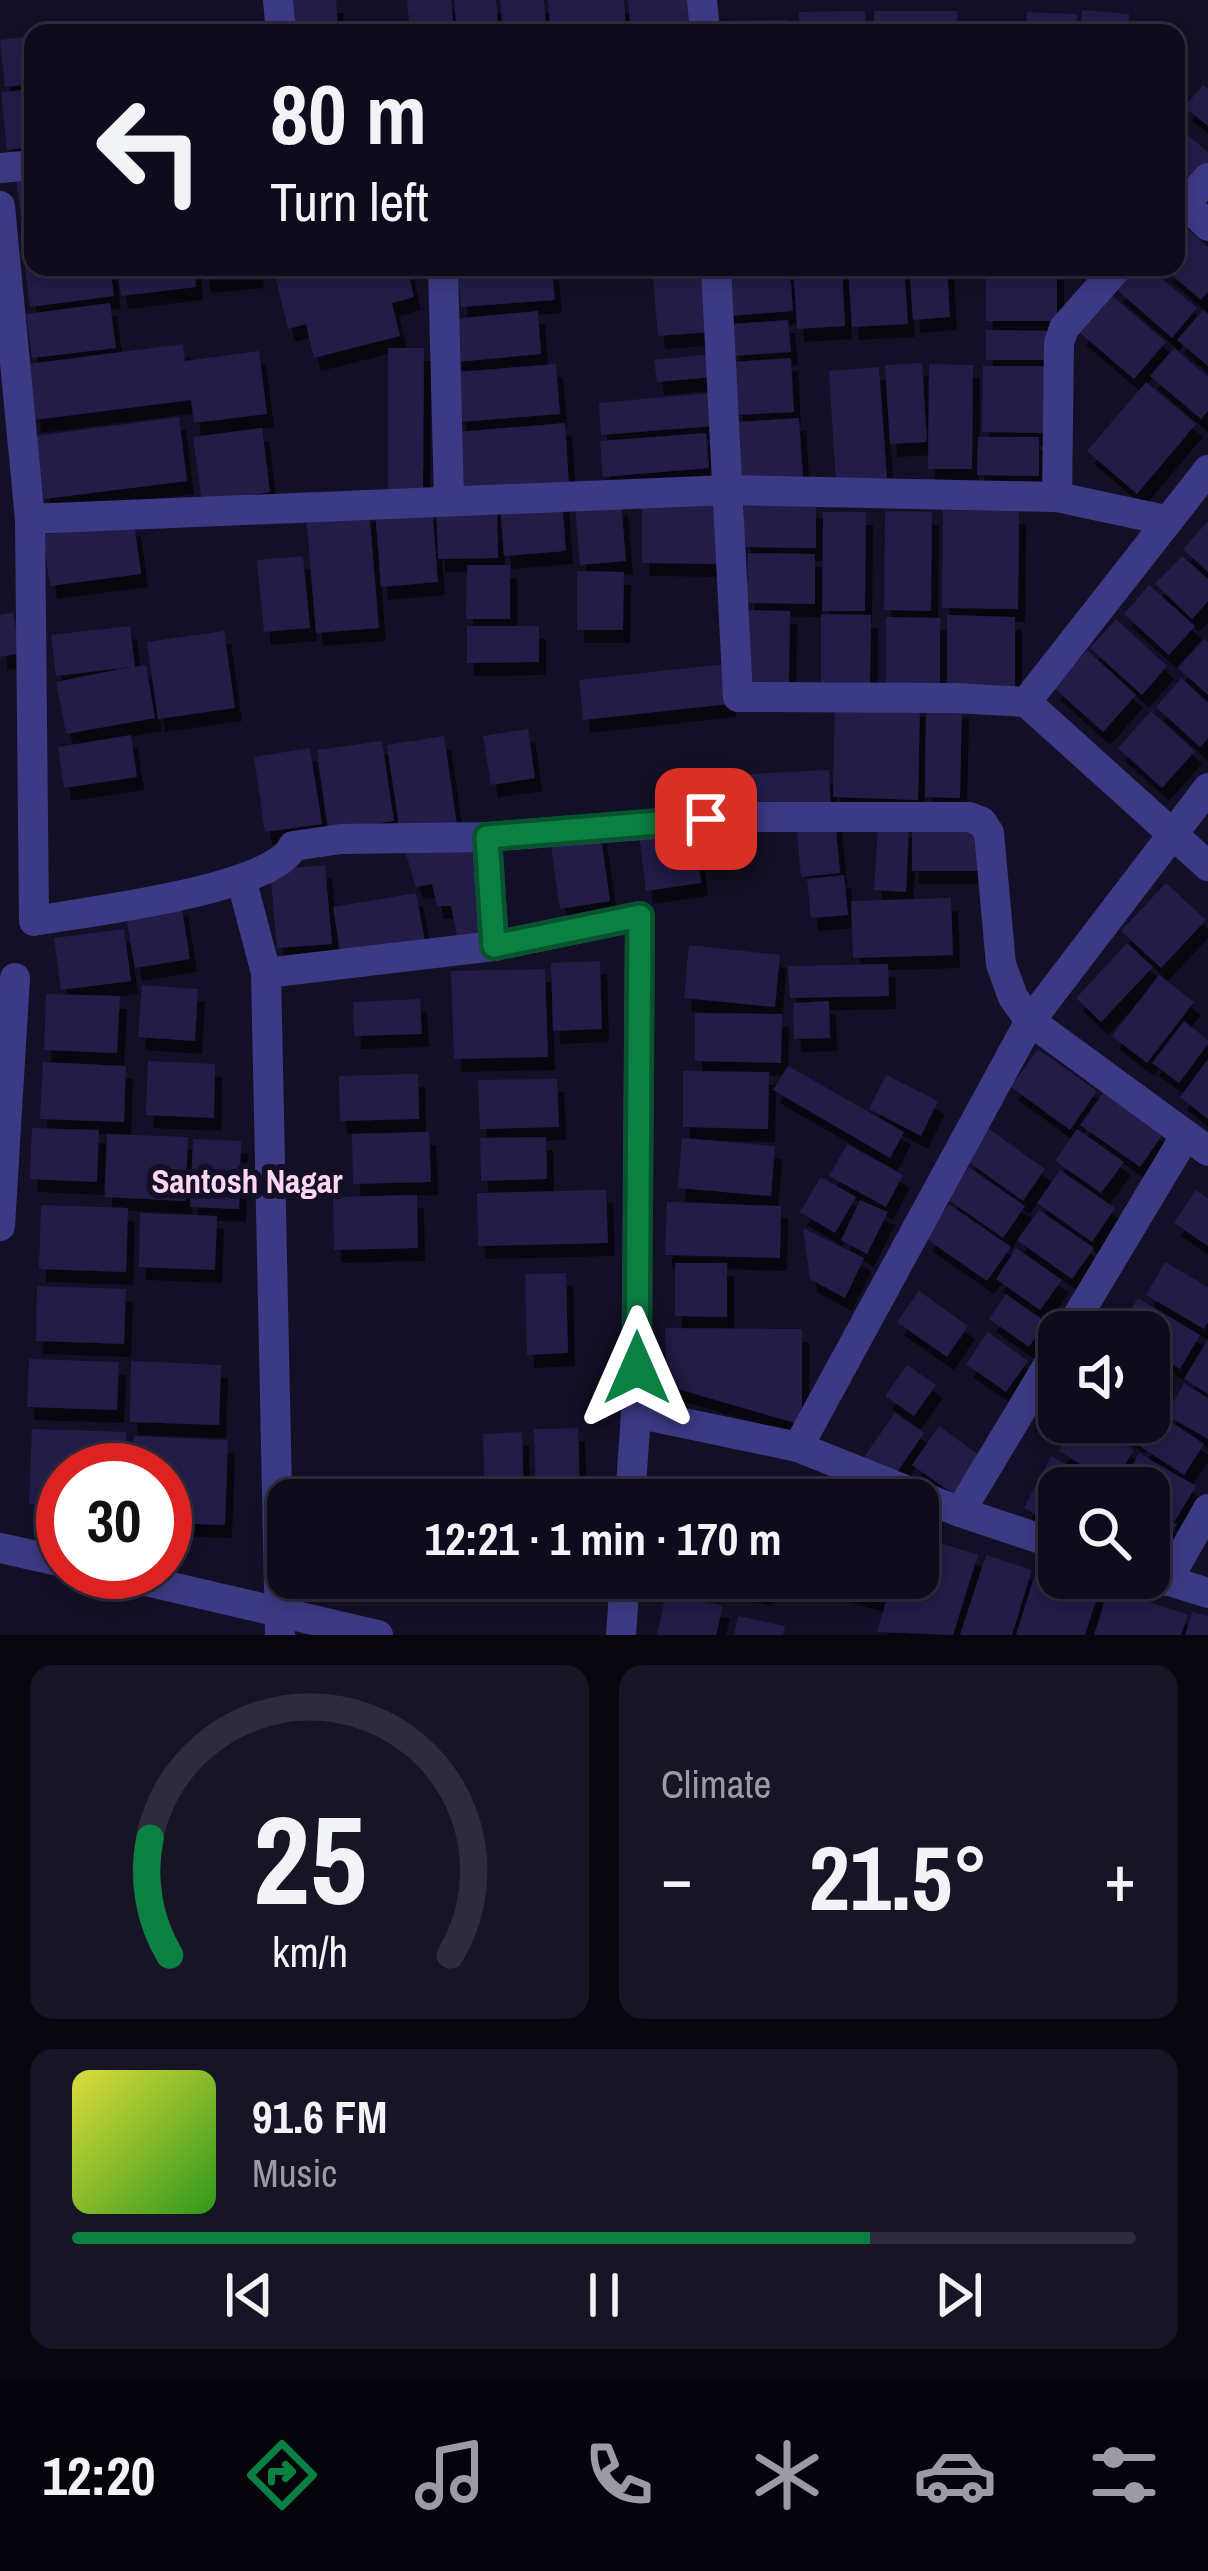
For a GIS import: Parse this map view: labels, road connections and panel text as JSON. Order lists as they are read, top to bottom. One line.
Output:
{"districts":["Santosh Nagar"],"page":{"turn":["80 m","Turn left"],"limit":"30","trip":"12:21 · 1 min · 170 m","tile":"Climate","heat":["−","21.5°","+"],"song":["91.6 FM","Music"],"tabs":"12:20","gauge":["25","km/h"]}}
